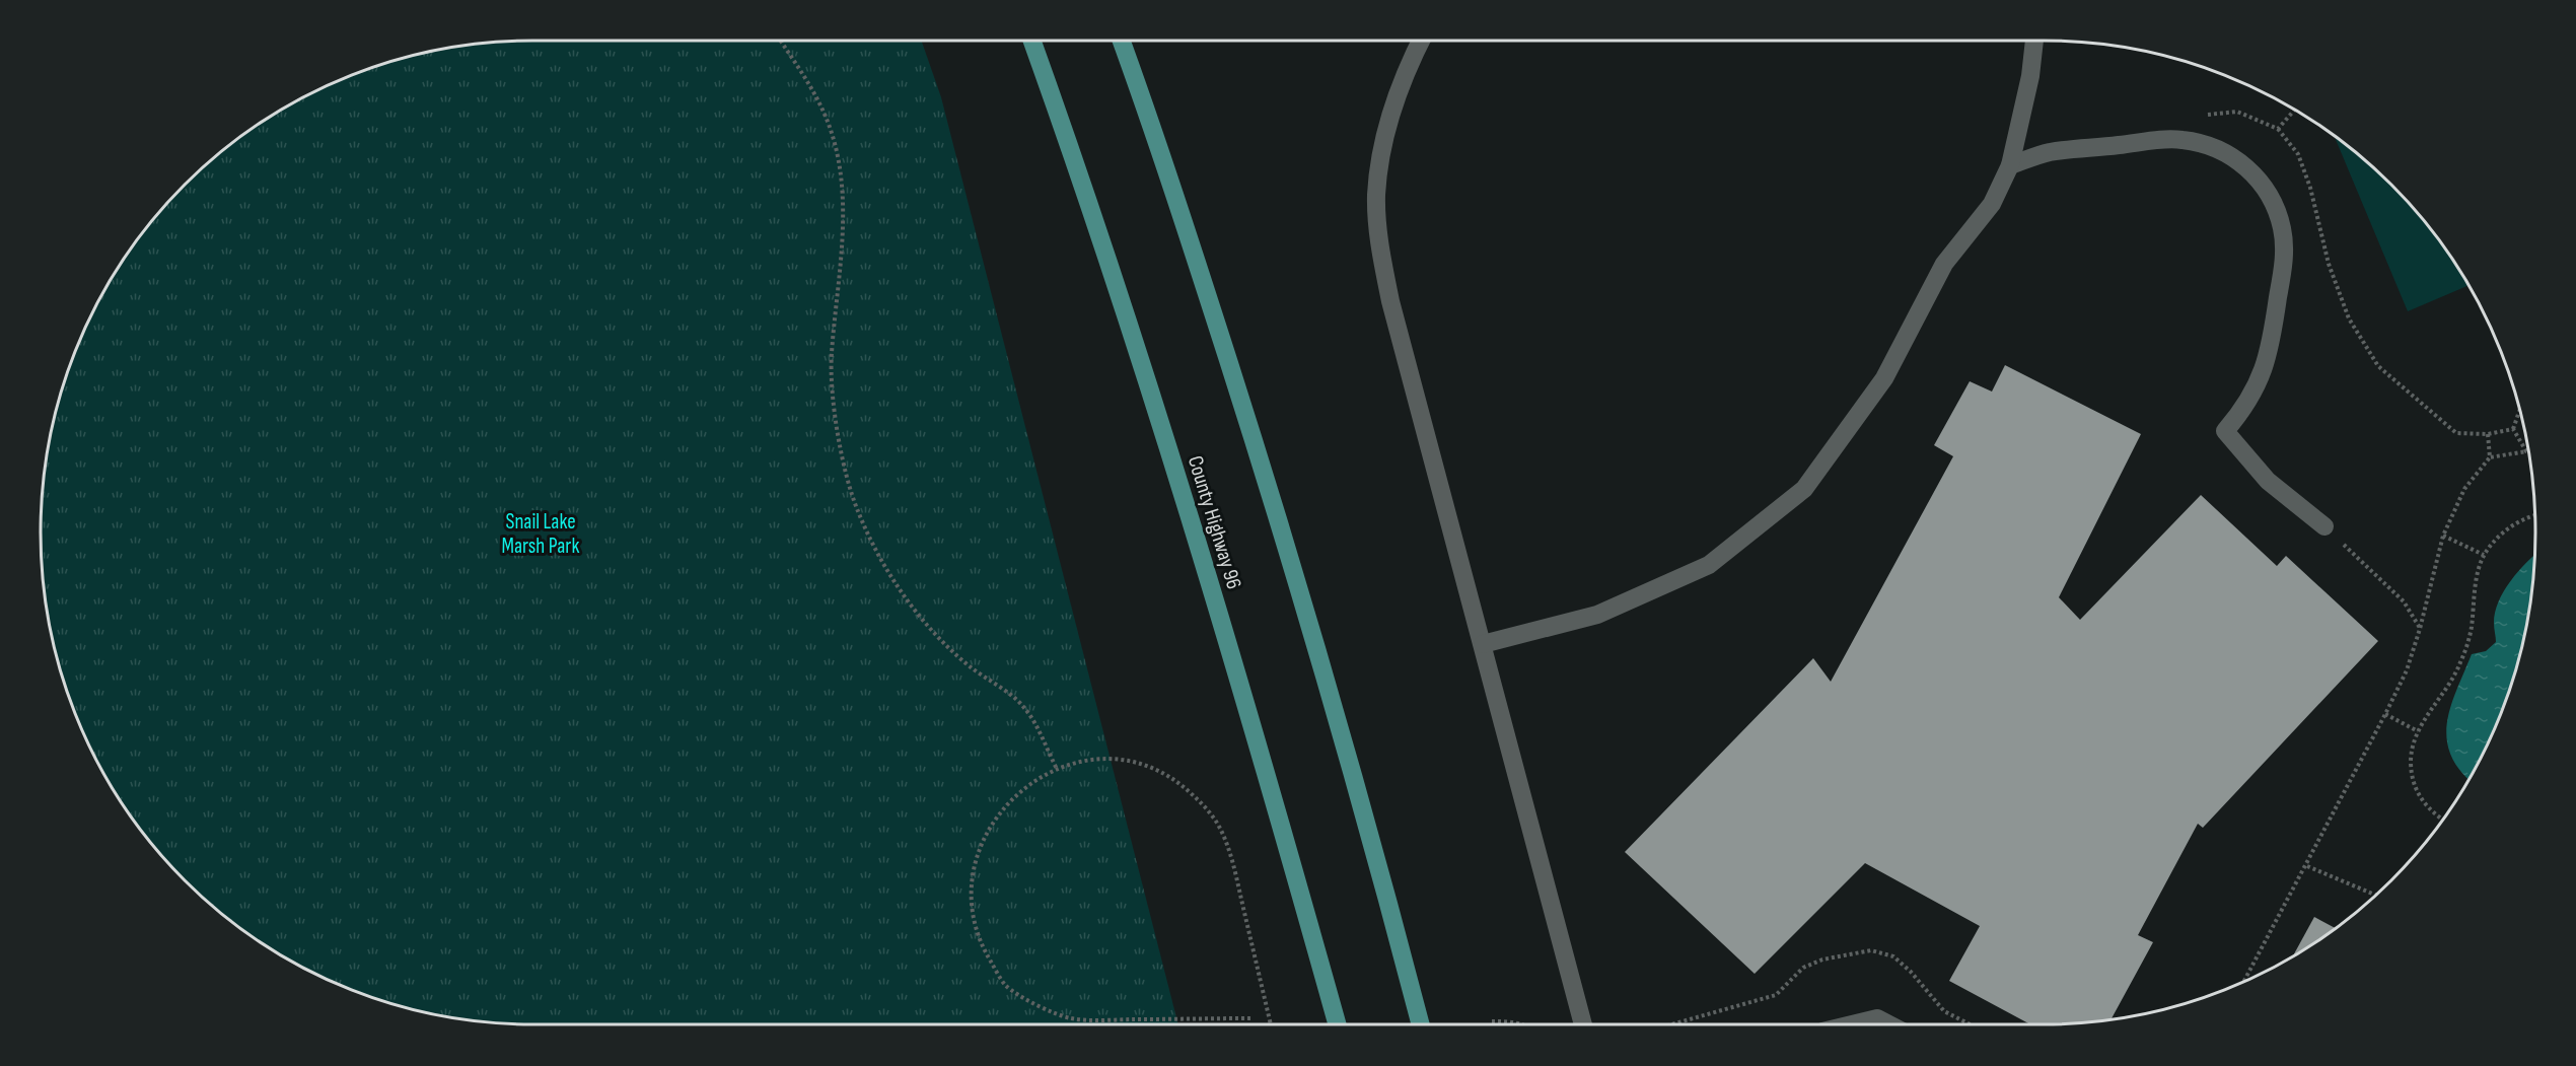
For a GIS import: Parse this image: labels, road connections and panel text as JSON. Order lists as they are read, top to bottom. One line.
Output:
{"streets":{"main road":["County Highway 96"]},"parks":["Snail Lake Marsh Park"]}
